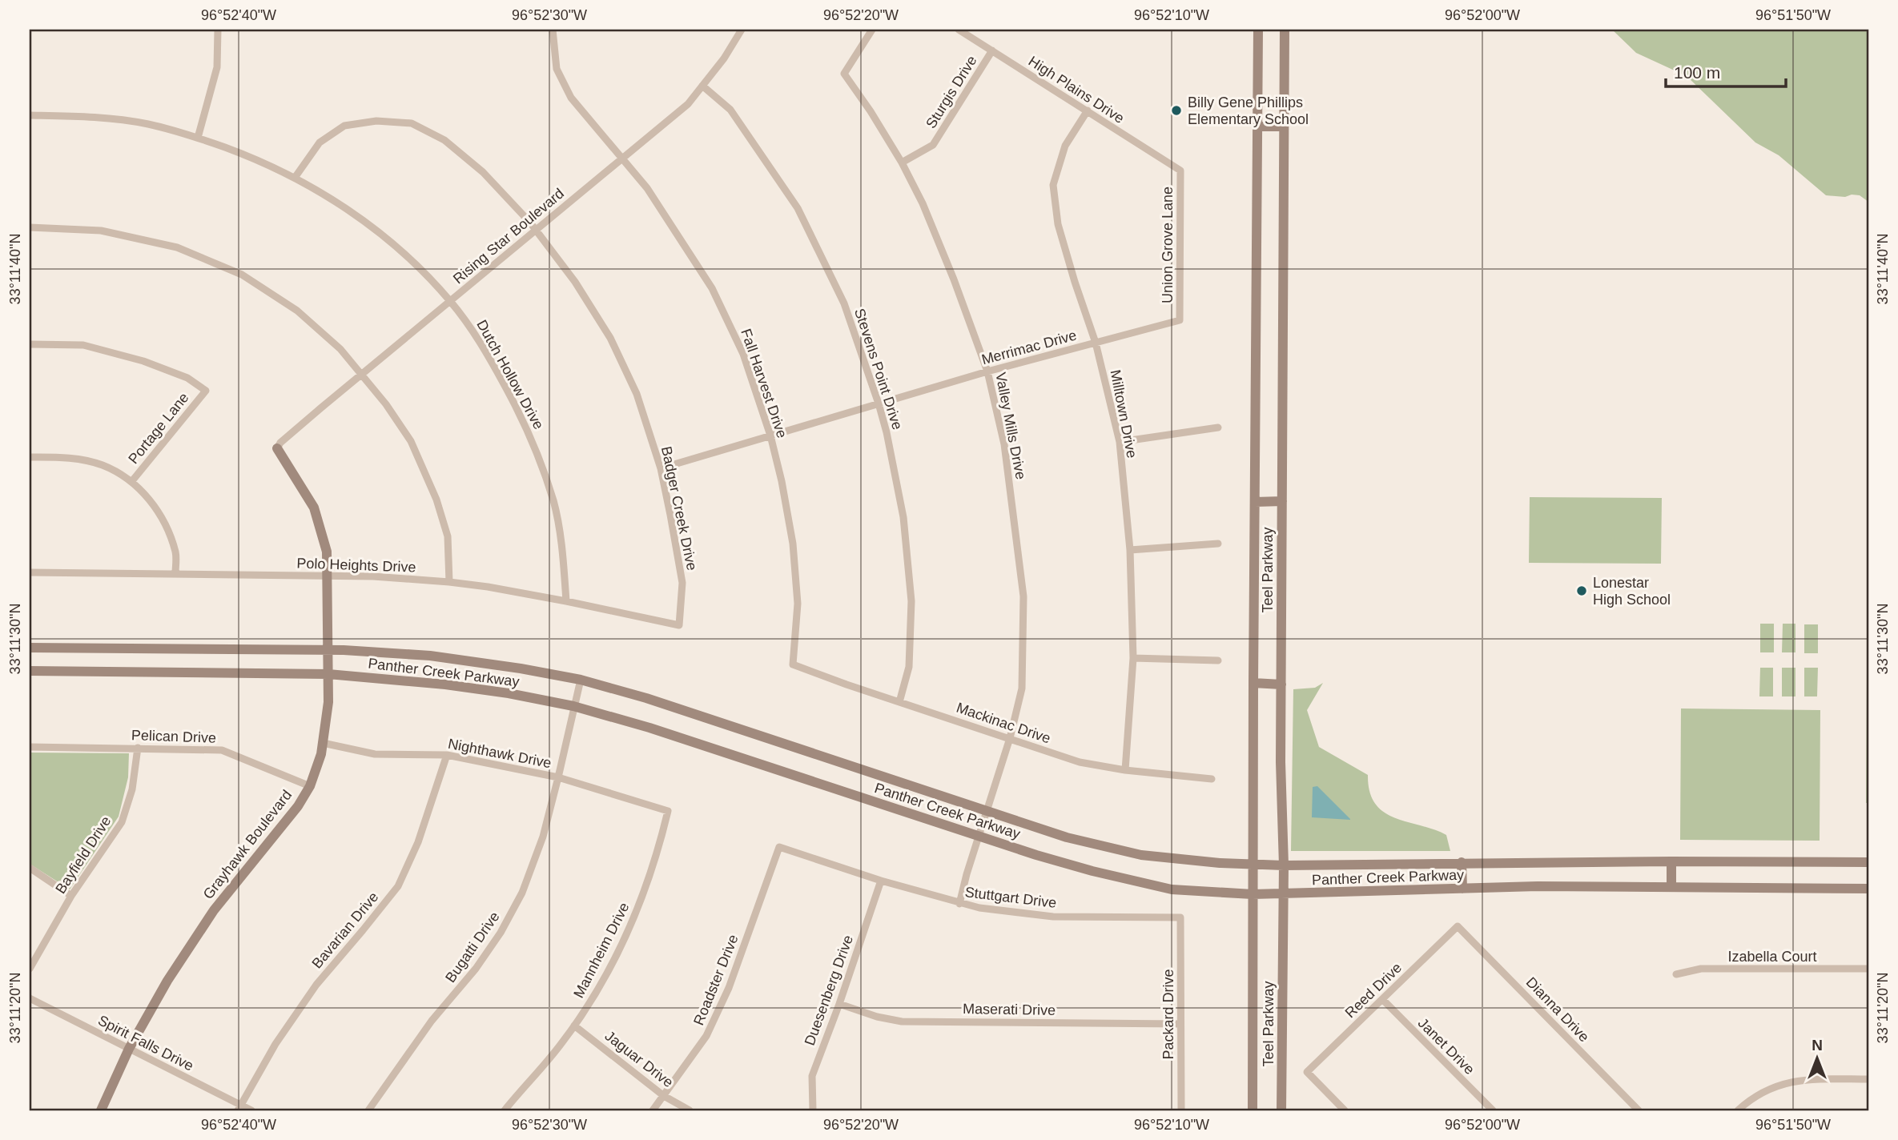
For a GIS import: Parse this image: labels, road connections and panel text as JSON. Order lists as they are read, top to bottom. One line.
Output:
{"streets":{"main road":["Teel Parkway","Panther Creek Parkway","Grayhawk Boulevard"],"street":["High Plains Drive","Sturgis Drive","Rising Star Boulevard","Union Grove Lane","Merrimac Drive","Stevens Point Drive","Dutch Hollow Drive","Fall Harvest Drive","Milltown Drive","Valley Mills Drive","Portage Lane","Badger Creek Drive","Polo Heights Drive","Mackinac Drive","Pelican Drive","Nighthawk Drive","Bayfield Drive","Stuttgart Drive","Bavarian Drive","Bugatti Drive","Mannheim Drive","Izabella Court","Roadster Drive","Duesenberg Drive","Reed Drive","Maserati Drive","Dianna Drive","Packard Drive","Spirit Falls Drive","Janet Drive","Jaguar Drive"]},"crossings":[["High Plains Drive","Sturgis Drive"],["High Plains Drive","Union Grove Lane"],["High Plains Drive","Milltown Drive"],["Sturgis Drive","Valley Mills Drive"],["Rising Star Boulevard","Stevens Point Drive"],["Rising Star Boulevard","Dutch Hollow Drive"],["Rising Star Boulevard","Fall Harvest Drive"],["Rising Star Boulevard","Badger Creek Drive"],["Rising Star Boulevard","Grayhawk Boulevard"],["Union Grove Lane","Merrimac Drive"],["Merrimac Drive","Stevens Point Drive"],["Merrimac Drive","Fall Harvest Drive"],["Merrimac Drive","Milltown Drive"],["Merrimac Drive","Valley Mills Drive"],["Merrimac Drive","Badger Creek Drive"],["Stevens Point Drive","Mackinac Drive"],["Dutch Hollow Drive","Badger Creek Drive"],["Dutch Hollow Drive","Polo Heights Drive"],["Fall Harvest Drive","Mackinac Drive"],["Milltown Drive","Mackinac Drive"],["Valley Mills Drive","Panther Creek Parkway"],["Valley Mills Drive","Mackinac Drive"],["Valley Mills Drive","Stuttgart Drive"],["Badger Creek Drive","Polo Heights Drive"],["Polo Heights Drive","Grayhawk Boulevard"],["Teel Parkway","Panther Creek Parkway"],["Panther Creek Parkway","Grayhawk Boulevard"],["Panther Creek Parkway","Bugatti Drive"],["Pelican Drive","Grayhawk Boulevard"],["Pelican Drive","Bayfield Drive"],["Nighthawk Drive","Grayhawk Boulevard"],["Nighthawk Drive","Bavarian Drive"],["Nighthawk Drive","Bugatti Drive"],["Nighthawk Drive","Mannheim Drive"],["Grayhawk Boulevard","Spirit Falls Drive"],["Stuttgart Drive","Roadster Drive"],["Stuttgart Drive","Duesenberg Drive"],["Stuttgart Drive","Packard Drive"],["Bavarian Drive","Spirit Falls Drive"],["Mannheim Drive","Jaguar Drive"],["Roadster Drive","Jaguar Drive"],["Duesenberg Drive","Maserati Drive"],["Reed Drive","Dianna Drive"],["Reed Drive","Janet Drive"],["Maserati Drive","Packard Drive"]],"places":["Billy Gene Phillips Elementary School","Lonestar High School"],"scale_bar":"100 m","north":"top","coordinates":["96°52'40\"W","96°52'30\"W","96°52'20\"W","96°52'10\"W","96°52'00\"W","96°51'50\"W","33°11'40\"N","33°11'30\"N","33°11'20\"N"]}
